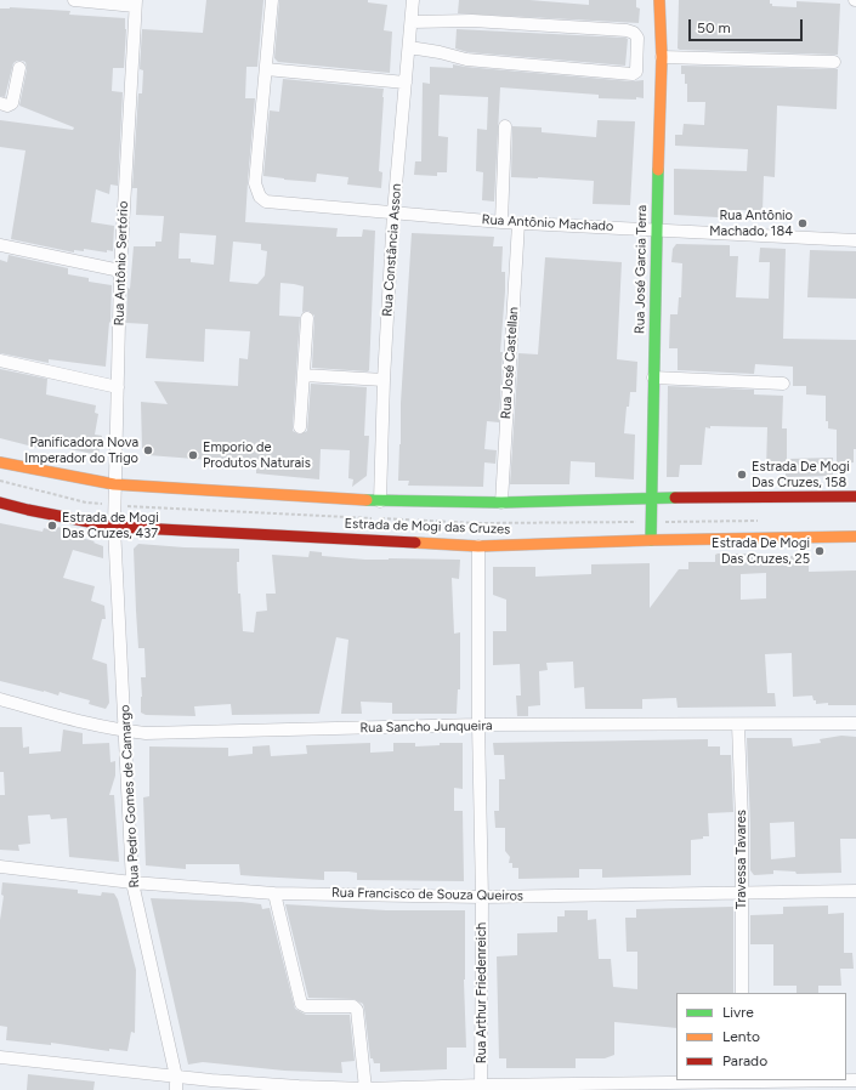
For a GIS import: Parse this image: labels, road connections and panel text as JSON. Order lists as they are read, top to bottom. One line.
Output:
{"streets":{"main road":["Rua José Garcia Terra","Estrada de Mogi das Cruzes"],"street":["Rua Antônio Machado","Rua Constância Asson","Rua Antônio Sertório","Rua José Castellan","Rua Sancho Junqueira","Rua Pedro Gomes de Camargo","Travessa Tavares","Rua Francisco de Souza Queiros","Rua Arthur Friedenreich"]},"crossings":[["Rua Antônio Machado","Rua Constância Asson"],["Rua Antônio Machado","Rua José Garcia Terra"],["Rua Antônio Machado","Rua José Castellan"],["Rua Constância Asson","Estrada de Mogi das Cruzes"],["Rua Antônio Sertório","Estrada de Mogi das Cruzes"],["Rua Antônio Sertório","Rua Pedro Gomes de Camargo"],["Rua José Garcia Terra","Estrada de Mogi das Cruzes"],["Rua José Castellan","Estrada de Mogi das Cruzes"],["Estrada de Mogi das Cruzes","Rua Pedro Gomes de Camargo"],["Estrada de Mogi das Cruzes","Rua Arthur Friedenreich"],["Rua Sancho Junqueira","Rua Pedro Gomes de Camargo"],["Rua Sancho Junqueira","Travessa Tavares"],["Rua Sancho Junqueira","Rua Arthur Friedenreich"],["Rua Pedro Gomes de Camargo","Rua Francisco de Souza Queiros"],["Travessa Tavares","Rua Francisco de Souza Queiros"],["Rua Francisco de Souza Queiros","Rua Arthur Friedenreich"]],"places":["Rua Antônio Machado, 184","Panificadora Nova Imperador do Trigo","Emporio de Produtos Naturais","Estrada De Mogi Das Cruzes, 158","Estrada de Mogi Das Cruzes, 437","Estrada De Mogi Das Cruzes, 25"],"legend":["Livre","Lento","Parado"],"scale_bar":"50 m"}
